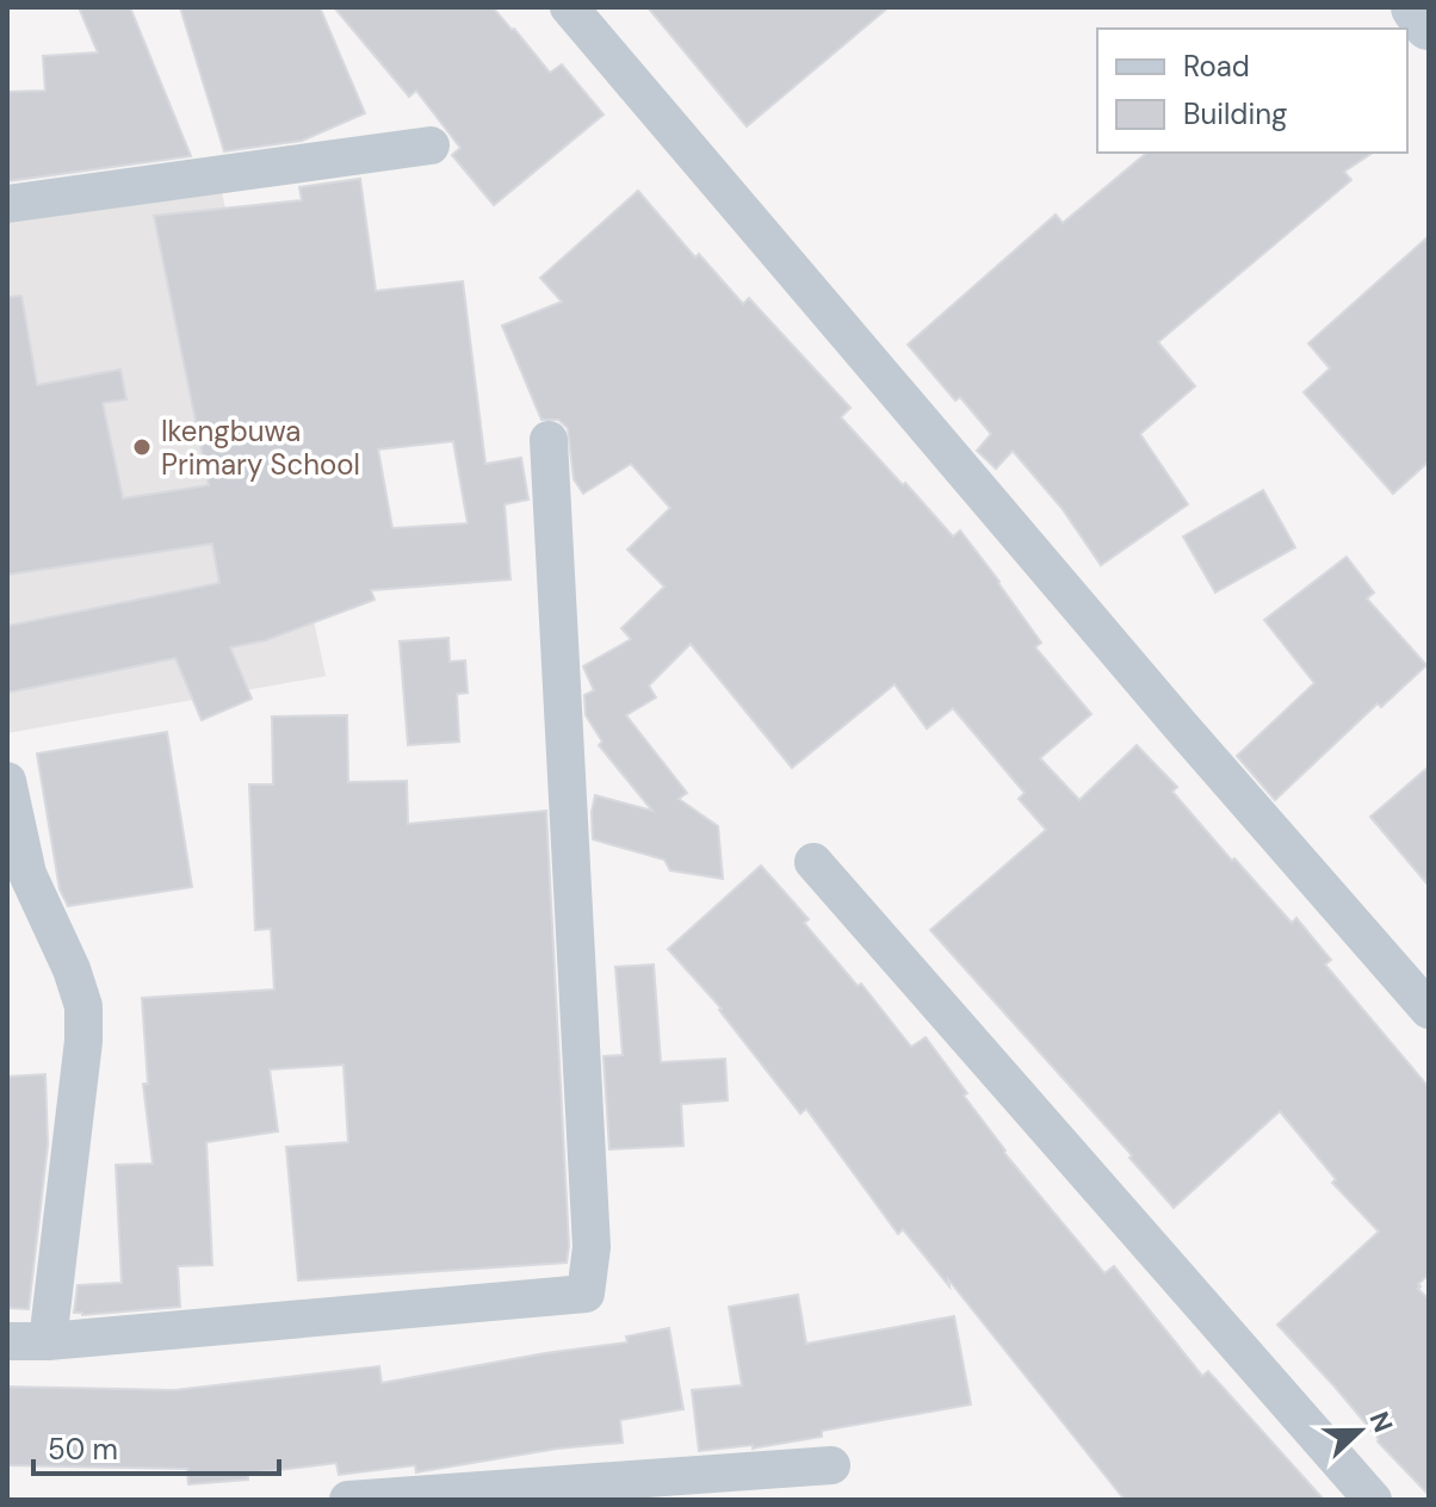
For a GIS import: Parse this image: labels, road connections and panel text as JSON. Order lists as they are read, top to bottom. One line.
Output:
{"places":["Ikengbuwa Primary School"],"legend":["Road","Building"],"scale_bar":"50 m","north":"right"}
